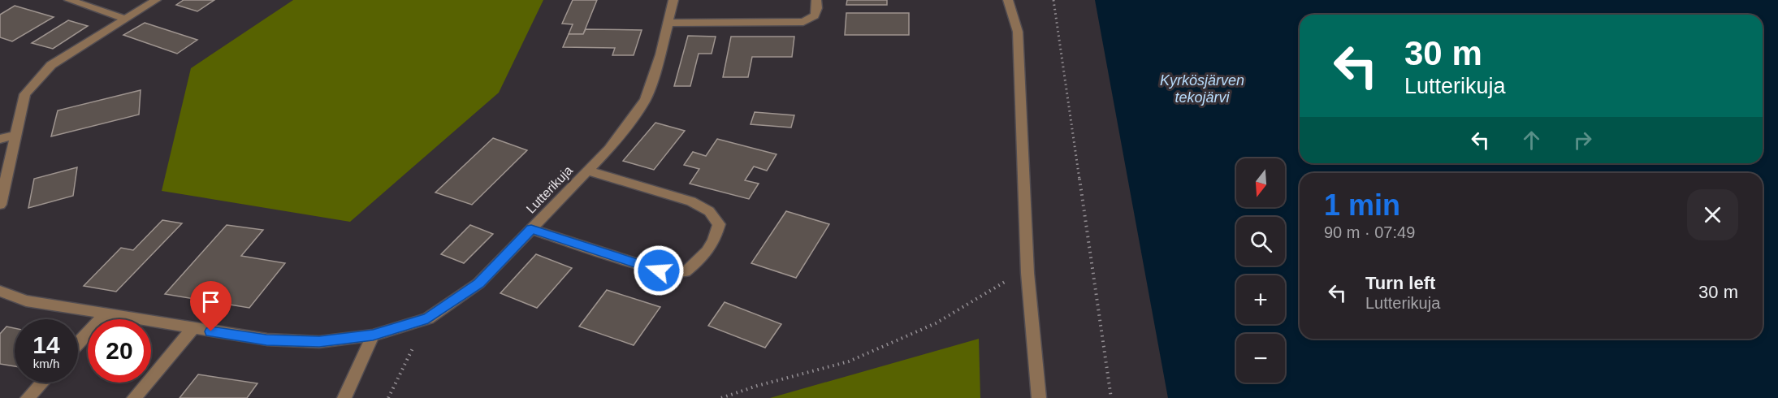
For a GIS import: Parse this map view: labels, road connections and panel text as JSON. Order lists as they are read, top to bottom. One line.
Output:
{"streets":{"street":["Lutterikuja"]},"water":["Kyrkösjärven tekojärvi"],"north":"bottom","page":{"turn":["30 m","Lutterikuja"],"map_buttons":["+","−"],"heading":["1 min","90 m · 07:49"],"list":[{"name":"Turn left","note":"Lutterikuja","value":"30 m"}],"speed":"14 km/h","limit":"20"}}
